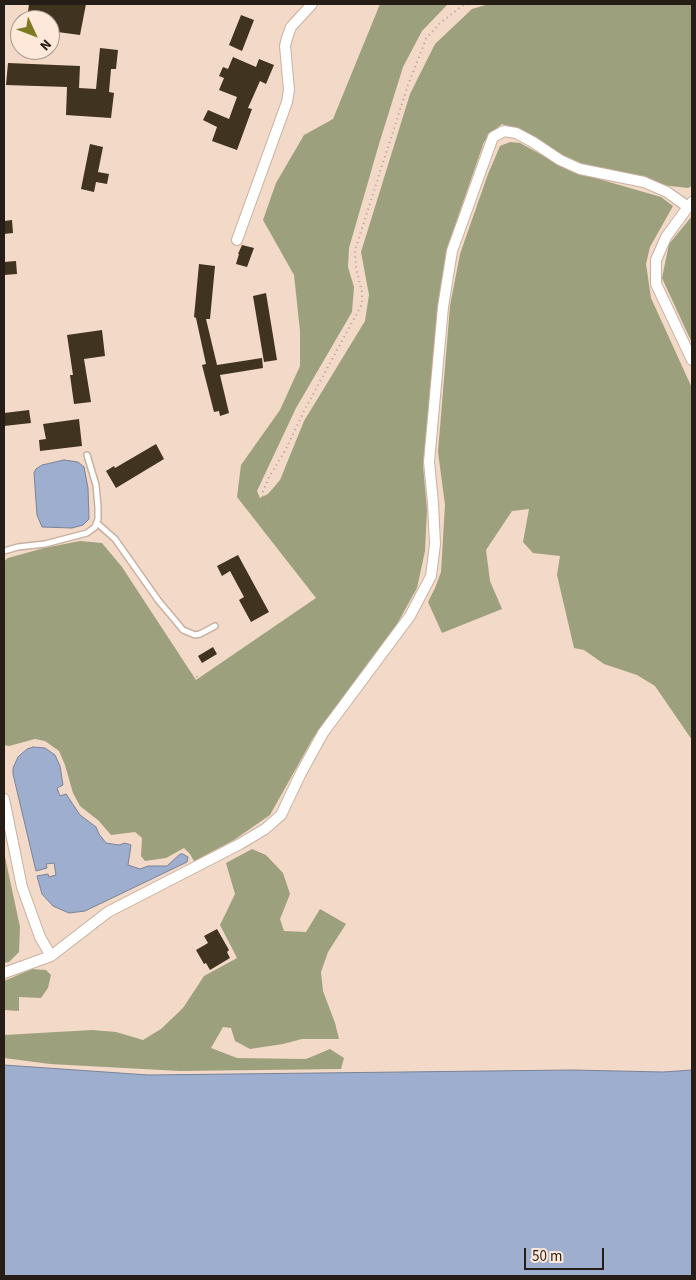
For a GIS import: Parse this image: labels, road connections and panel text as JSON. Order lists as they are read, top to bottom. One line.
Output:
{"scale_bar":"50 m","north":"bottom right"}
